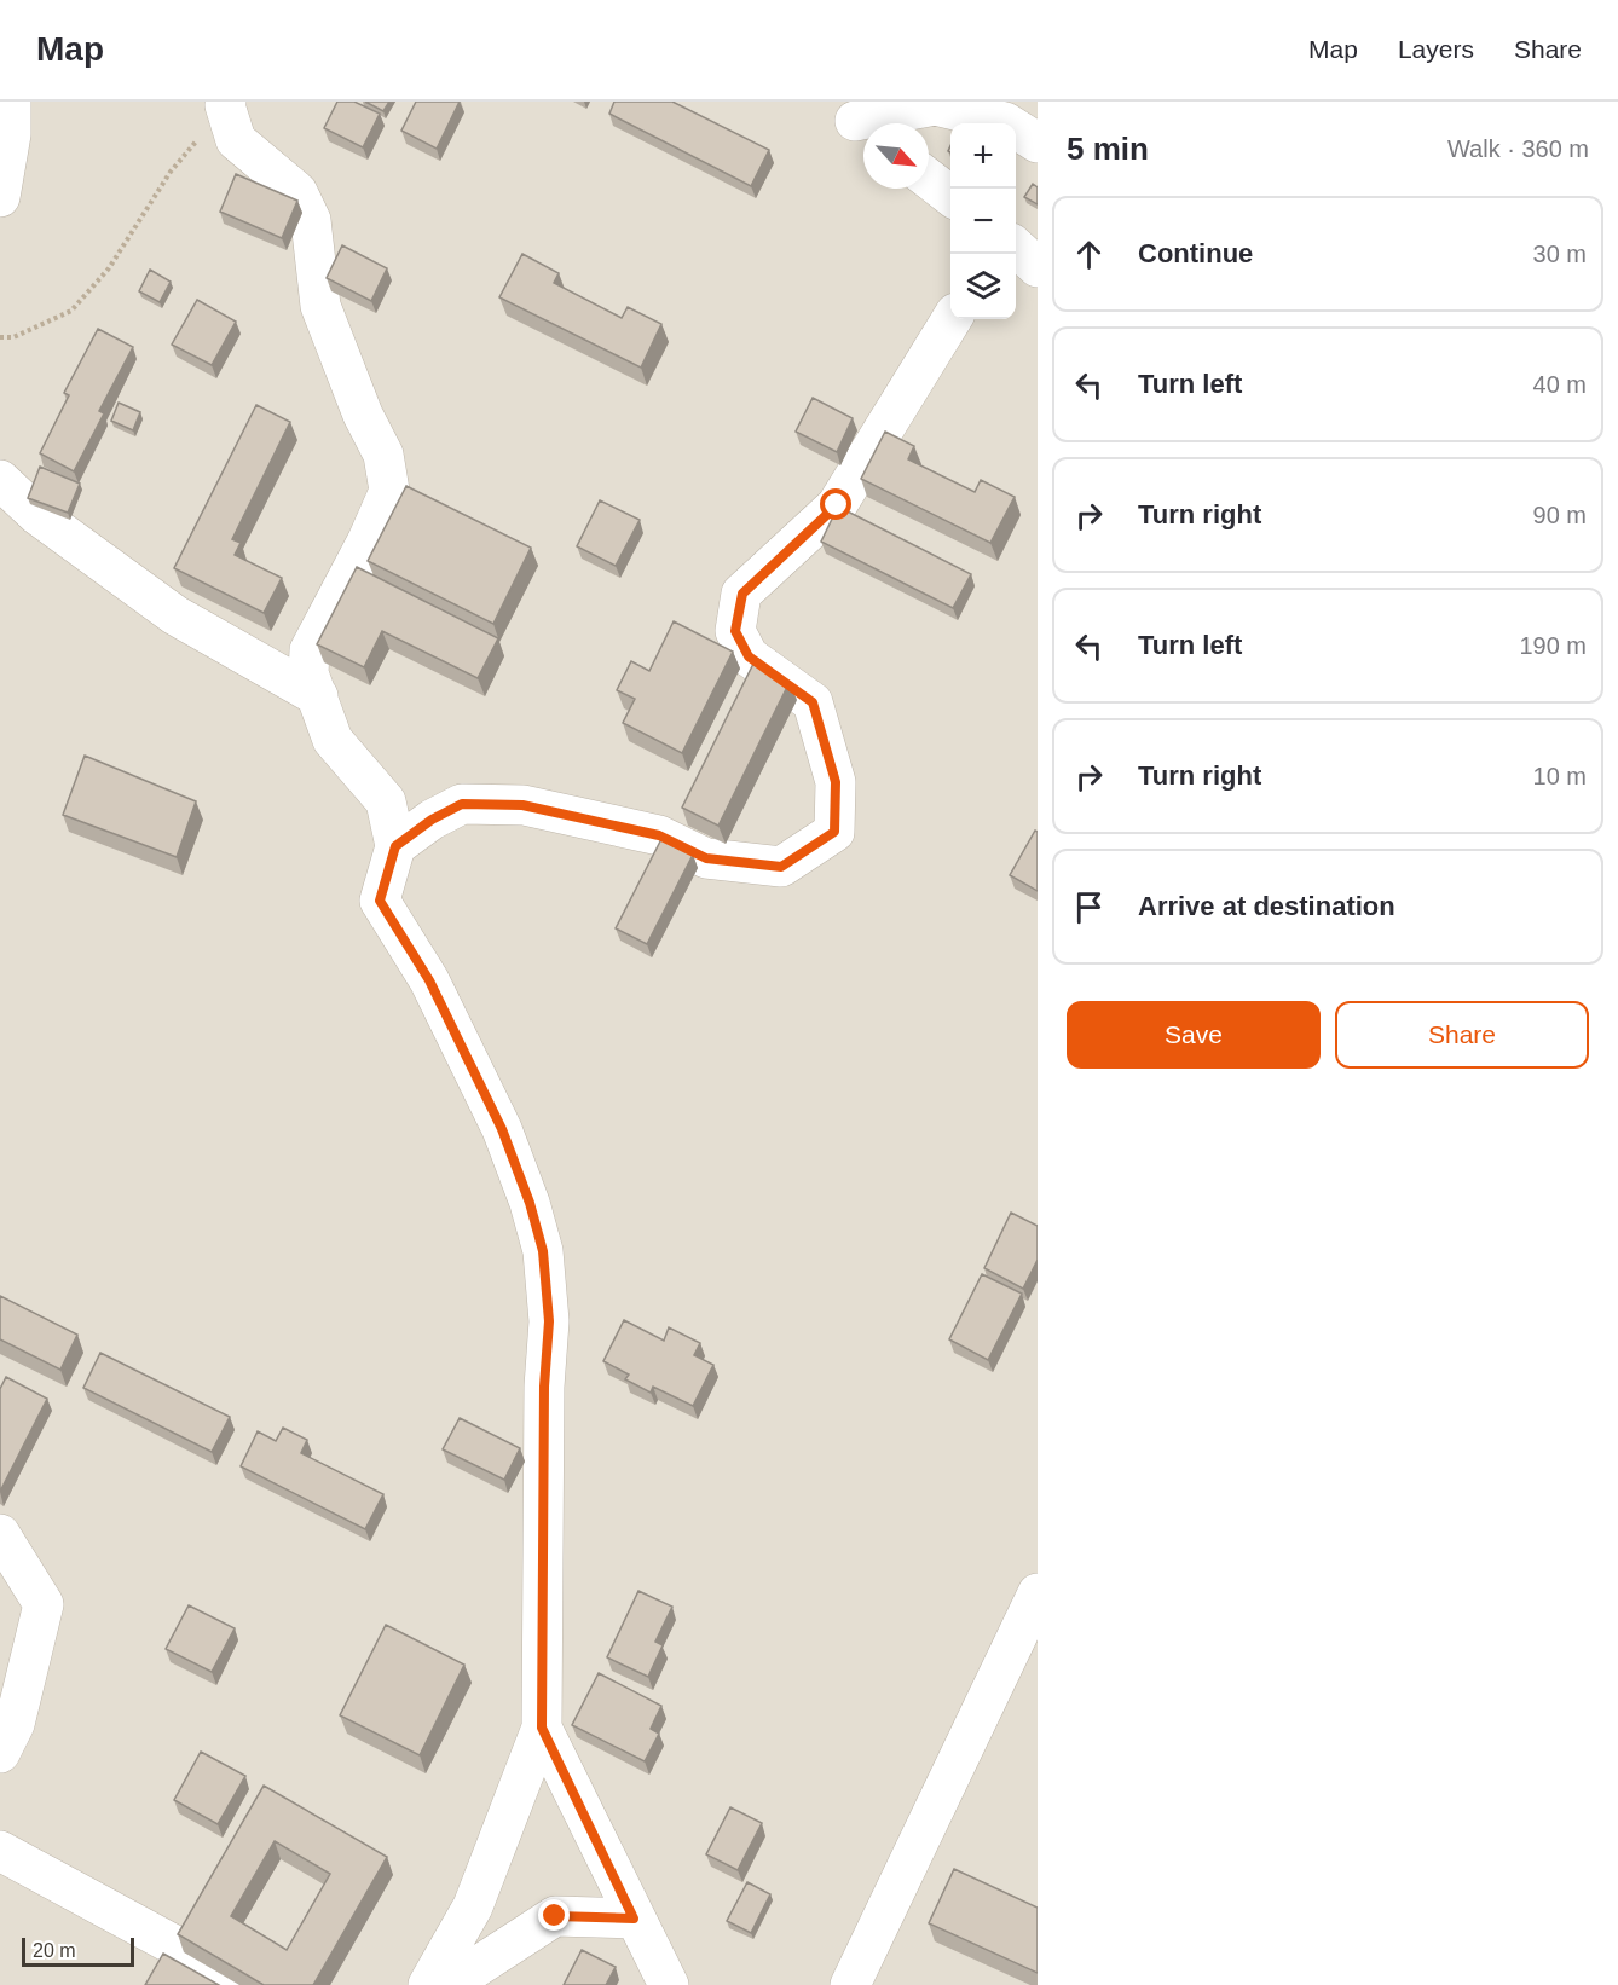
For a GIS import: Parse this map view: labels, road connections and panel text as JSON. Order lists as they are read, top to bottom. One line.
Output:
{"scale_bar":"20 m","north":"bottom right","page":{"header":"Map","nav":["Map","Layers","Share"],"heading":["5 min","Walk · 360 m"],"map_buttons":["+","−"],"list":[["Continue","30 m"],["Turn left","40 m"],["Turn right","90 m"],["Turn left","190 m"],["Turn right","10 m"],"Arrive at destination"],"buttons":["Save","Share"],"scale":"20 m"}}
